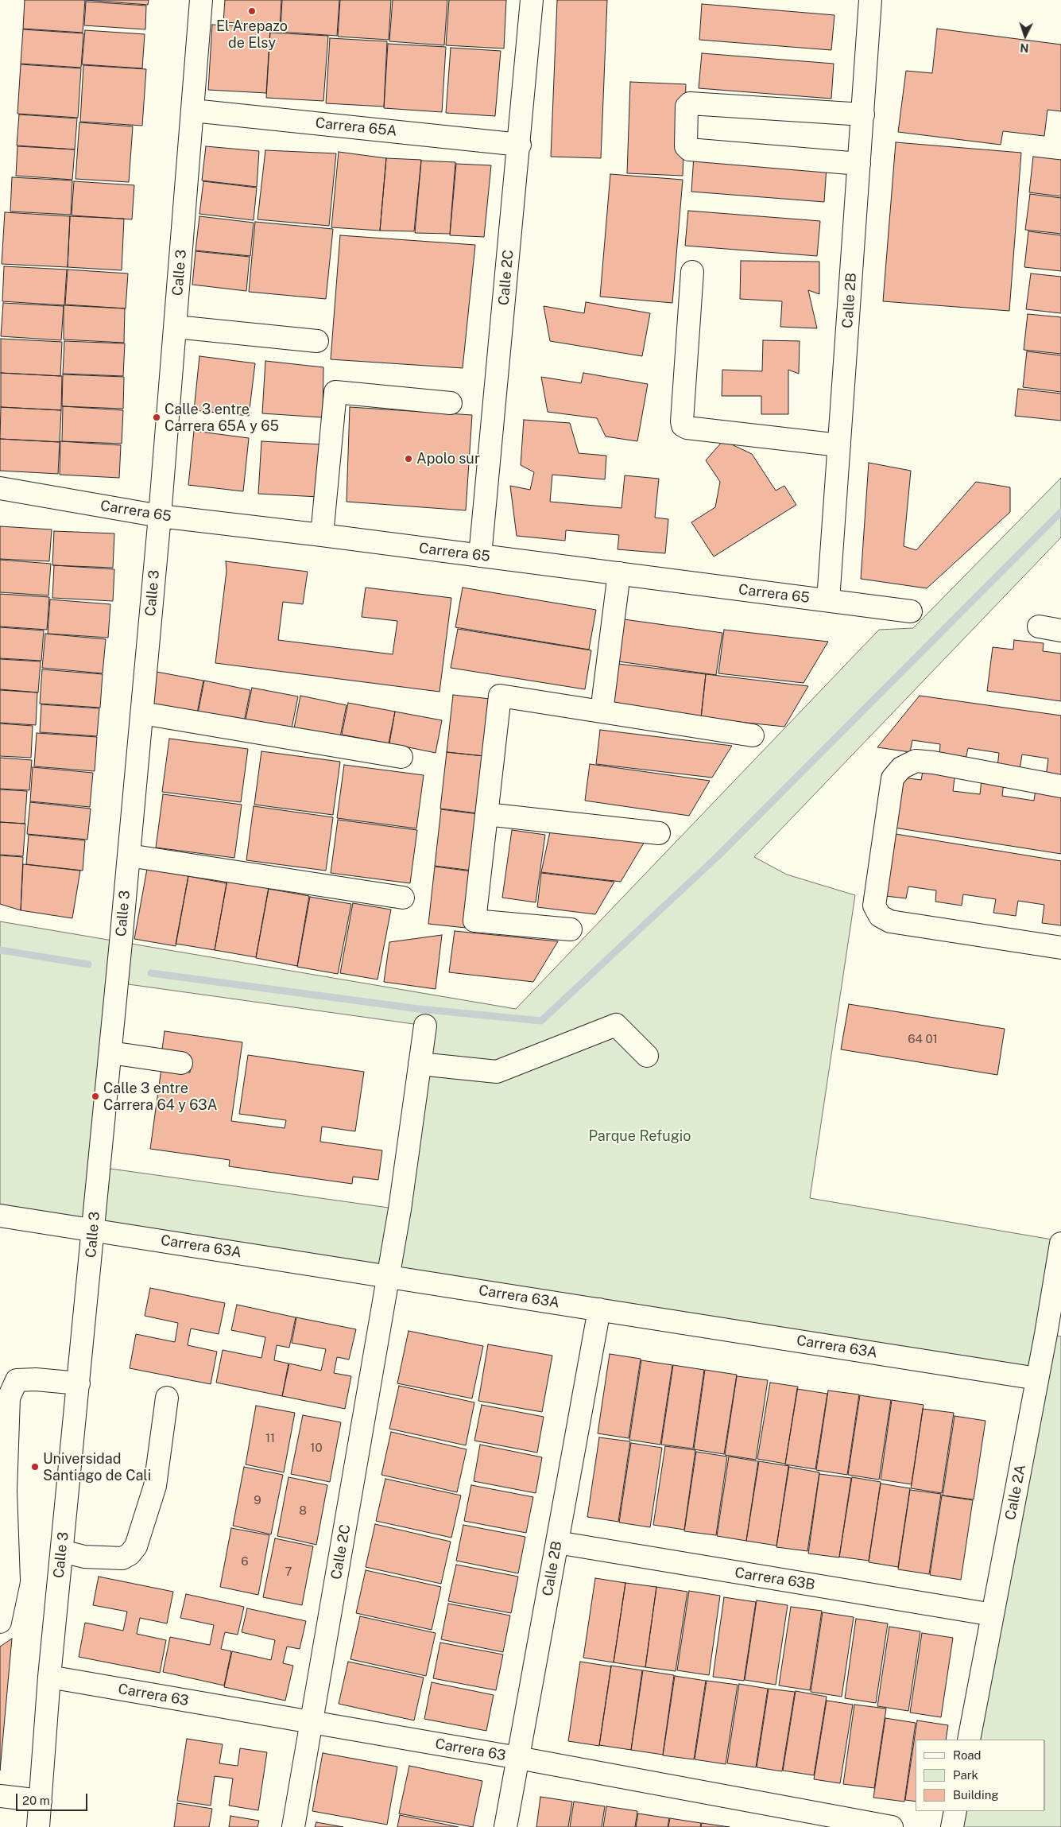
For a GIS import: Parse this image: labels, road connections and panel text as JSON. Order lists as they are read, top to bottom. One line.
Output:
{"streets":{"street":["Carrera 65A","Calle 3","Calle 2C","Calle 2B","Carrera 65","Carrera 63A","Calle 2A","Carrera 63B","Carrera 63"]},"crossings":[["Carrera 65A","Calle 3"],["Carrera 65A","Calle 2C"],["Calle 3","Carrera 65"],["Calle 3","Carrera 63A"],["Calle 3","Carrera 63"],["Calle 2C","Carrera 65"],["Calle 2C","Carrera 63A"],["Calle 2C","Carrera 63"],["Calle 2B","Carrera 65"],["Calle 2B","Carrera 63A"],["Calle 2B","Carrera 63B"],["Calle 2B","Carrera 63"],["Carrera 63A","Calle 2A"],["Calle 2A","Carrera 63B"]],"parks":["Parque Refugio"],"places":["El Arepazo de Elsy","Calle 3 entre Carrera 65A y 65","Apolo sur","Calle 3 entre Carrera 64 y 63A","Universidad Santiago de Cali"],"house_numbers":["64 01","11","10","9","8","6","7"],"legend":["Road","Park","Building"],"scale_bar":"20 m","north":"bottom"}
